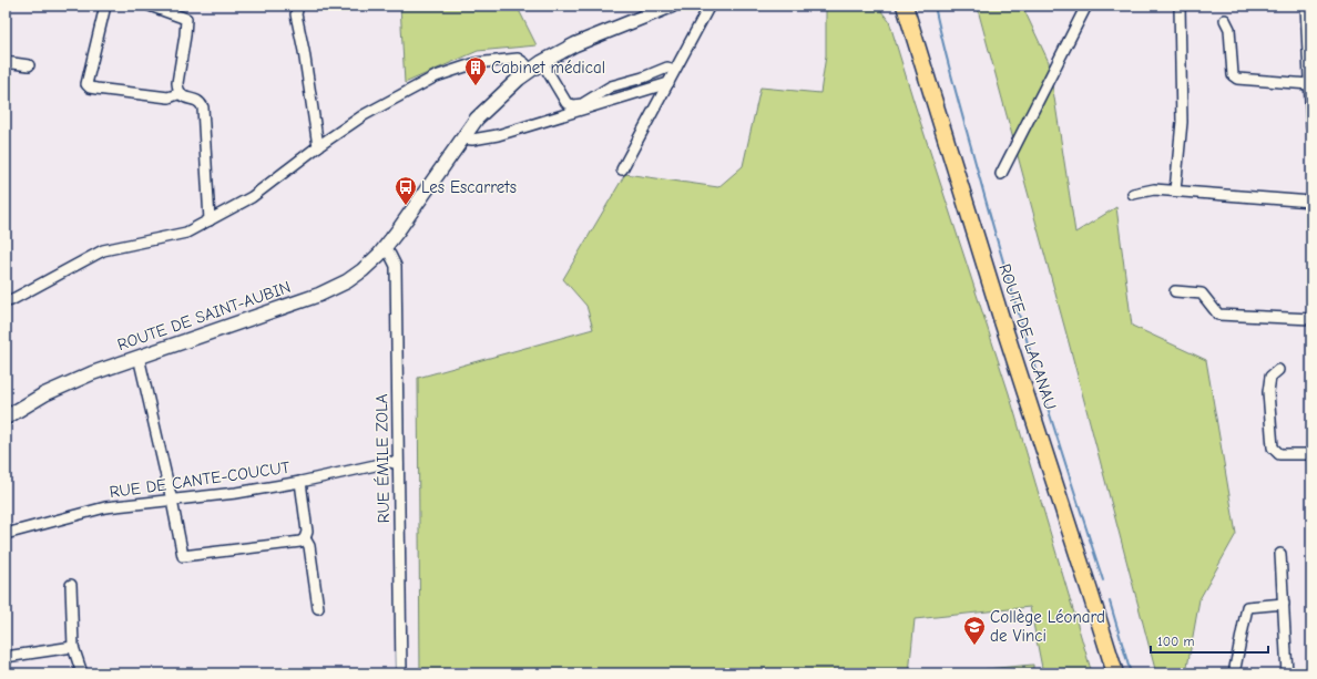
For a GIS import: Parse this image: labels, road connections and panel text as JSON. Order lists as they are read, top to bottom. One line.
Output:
{"streets":{"main road":["ROUTE DE LACANAU"],"street":["ROUTE DE SAINT-AUBIN","RUE ÉMILE ZOLA","RUE DE CANTE-COUCUT"]},"crossings":[["ROUTE DE SAINT-AUBIN","RUE ÉMILE ZOLA"],["RUE ÉMILE ZOLA","RUE DE CANTE-COUCUT"]],"places":{"building":["Cabinet médical"],"bus stop":["Les Escarrets"],"school or university":["Collège Léonard de Vinci"]},"scale_bar":"100 m"}
